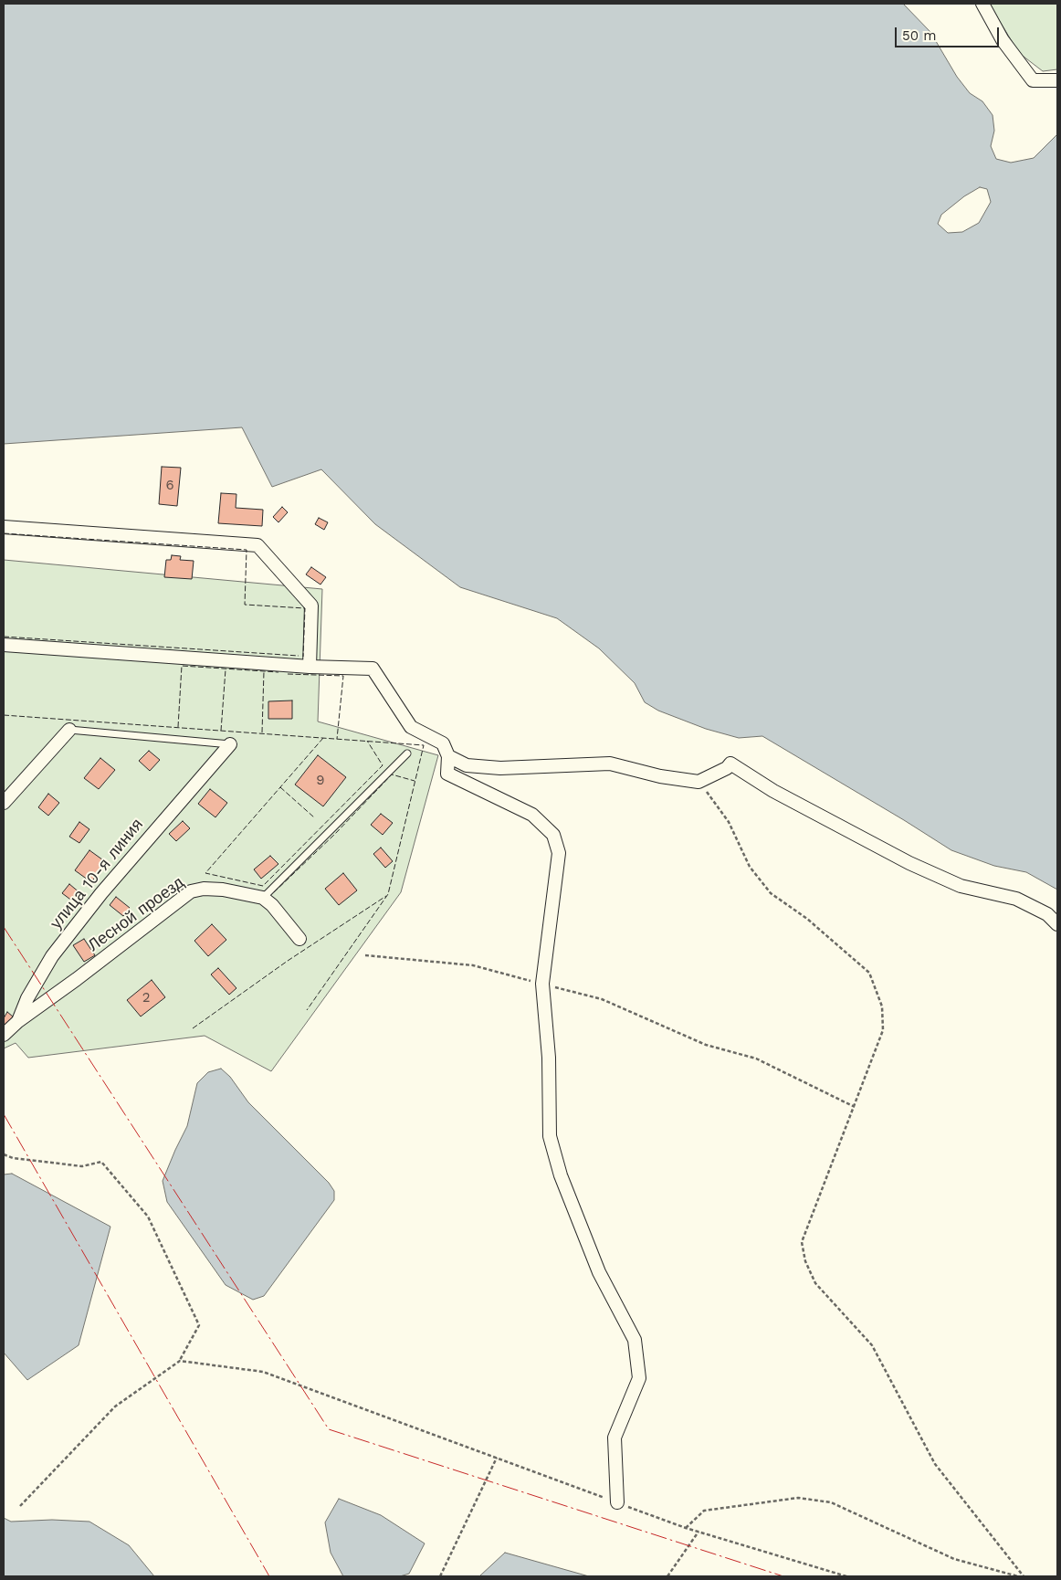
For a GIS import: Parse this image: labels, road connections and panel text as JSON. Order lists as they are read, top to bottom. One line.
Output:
{"streets":{"street":["улица 10-я линия","Лесной проезд"]},"crossings":[["улица 10-я линия","Лесной проезд"]],"house_numbers":["6","9","2"],"scale_bar":"50 m"}
